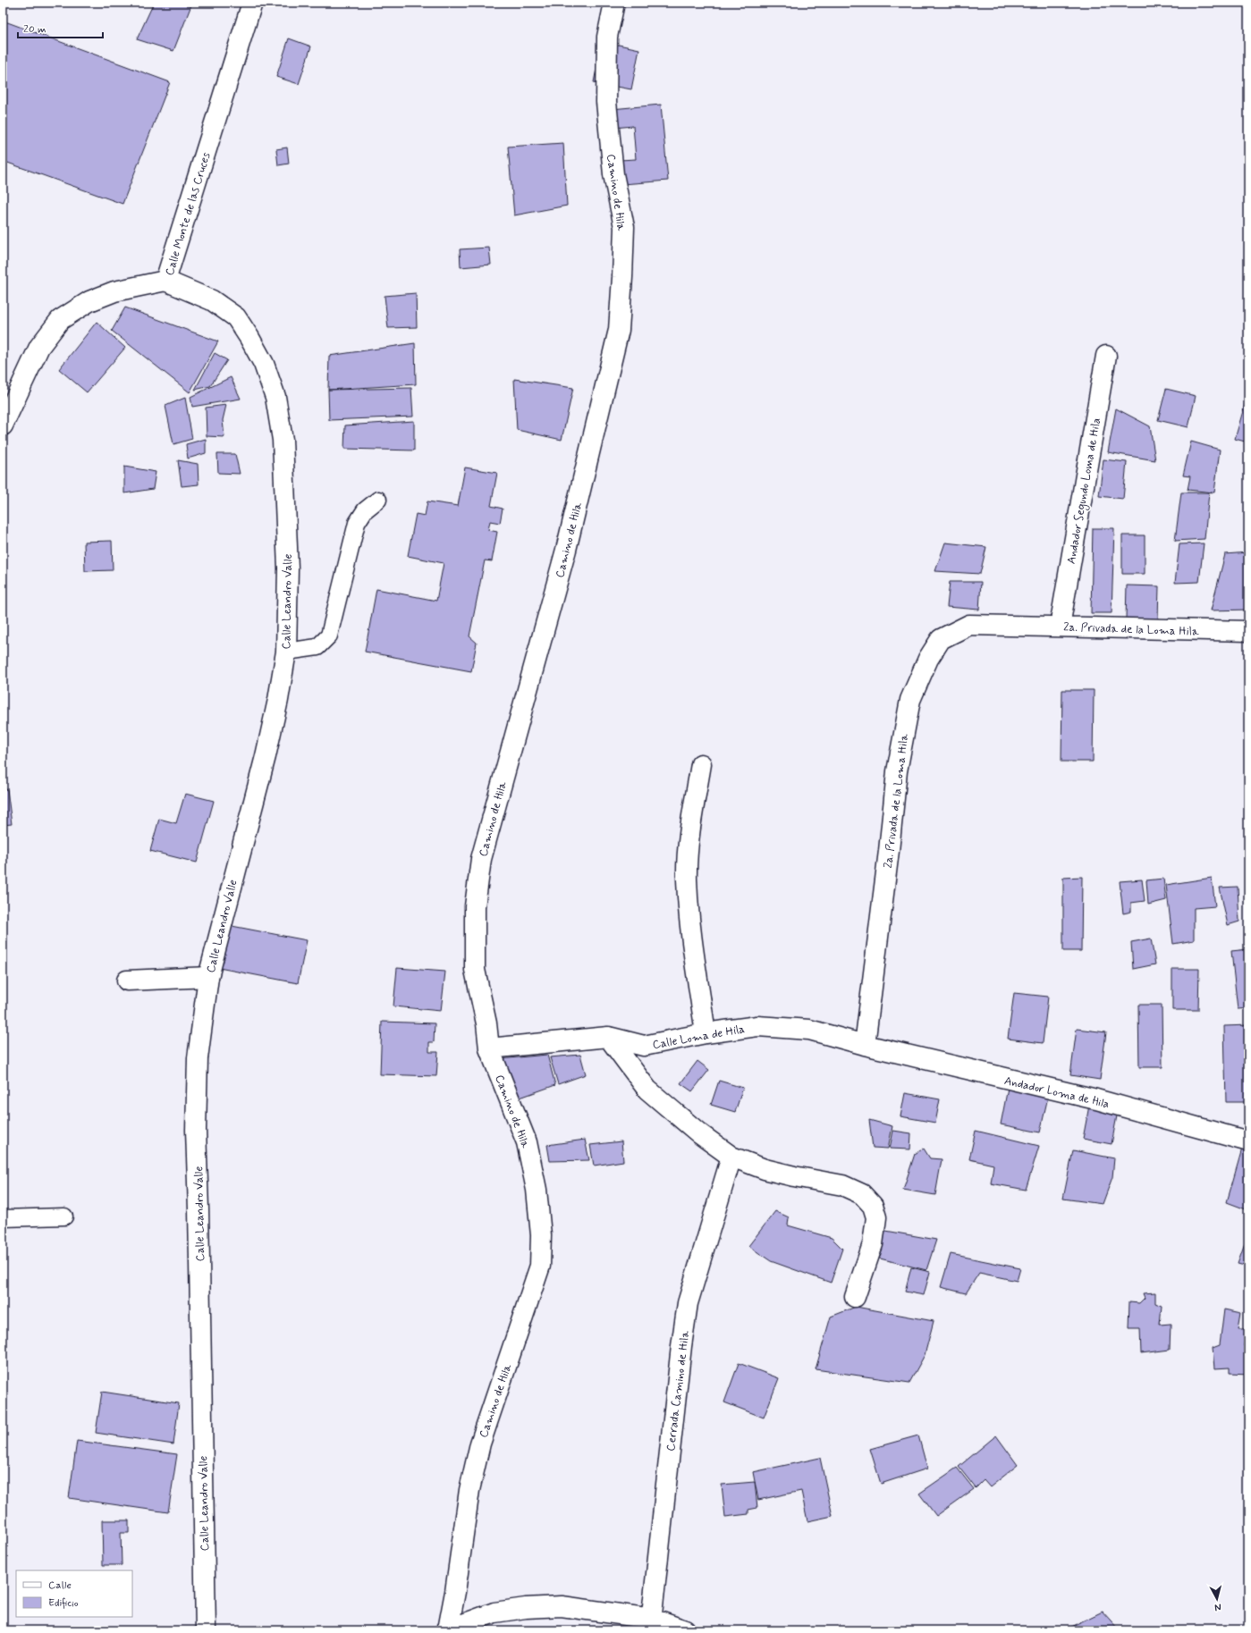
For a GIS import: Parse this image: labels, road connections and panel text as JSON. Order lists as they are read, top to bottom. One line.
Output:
{"streets":{"street":["Camino de Hila","Calle Monte de las Cruces","Andador Segundo Loma de Hila","Calle Leandro Valle","2a. Privada de la Loma Hila","Calle Loma de Hila","Andador Loma de Hila","Cerrada Camino de Hila"]},"crossings":[["Camino de Hila","Calle Loma de Hila"],["Camino de Hila","Cerrada Camino de Hila"],["Calle Monte de las Cruces","Calle Leandro Valle"],["Andador Segundo Loma de Hila","2a. Privada de la Loma Hila"],["2a. Privada de la Loma Hila","Calle Loma de Hila"],["2a. Privada de la Loma Hila","Andador Loma de Hila"],["Calle Loma de Hila","Andador Loma de Hila"]],"legend":["Calle","Edificio"],"scale_bar":"20 m","north":"bottom"}
